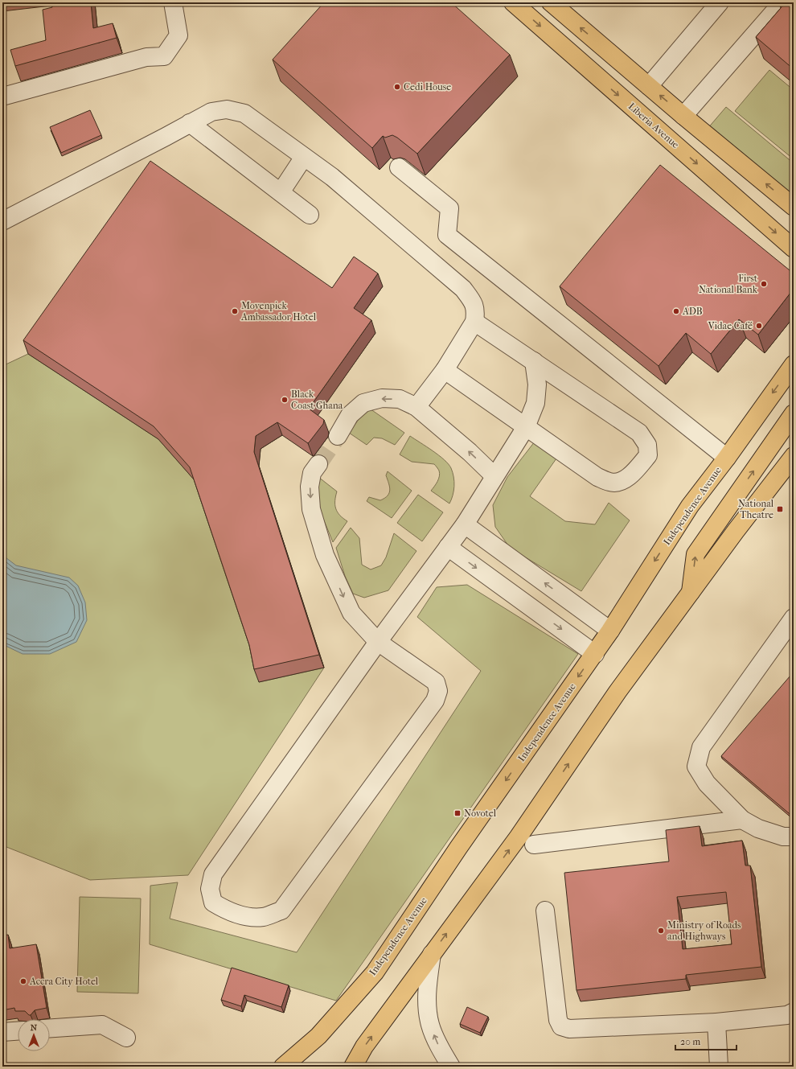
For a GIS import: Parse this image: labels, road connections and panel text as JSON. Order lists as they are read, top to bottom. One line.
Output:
{"streets":{"main road":["Liberia Avenue","Independence Avenue"]},"places":{"other":["Cedi House","First National Bank","Movenpick Ambassador Hotel","ADB","Vidae Café","Black Coast Ghana","Ministry of Roads and Highways","Accra City Hotel"],"transit":["National Theatre","Novotel"]},"scale_bar":"20 m","north":"top"}
